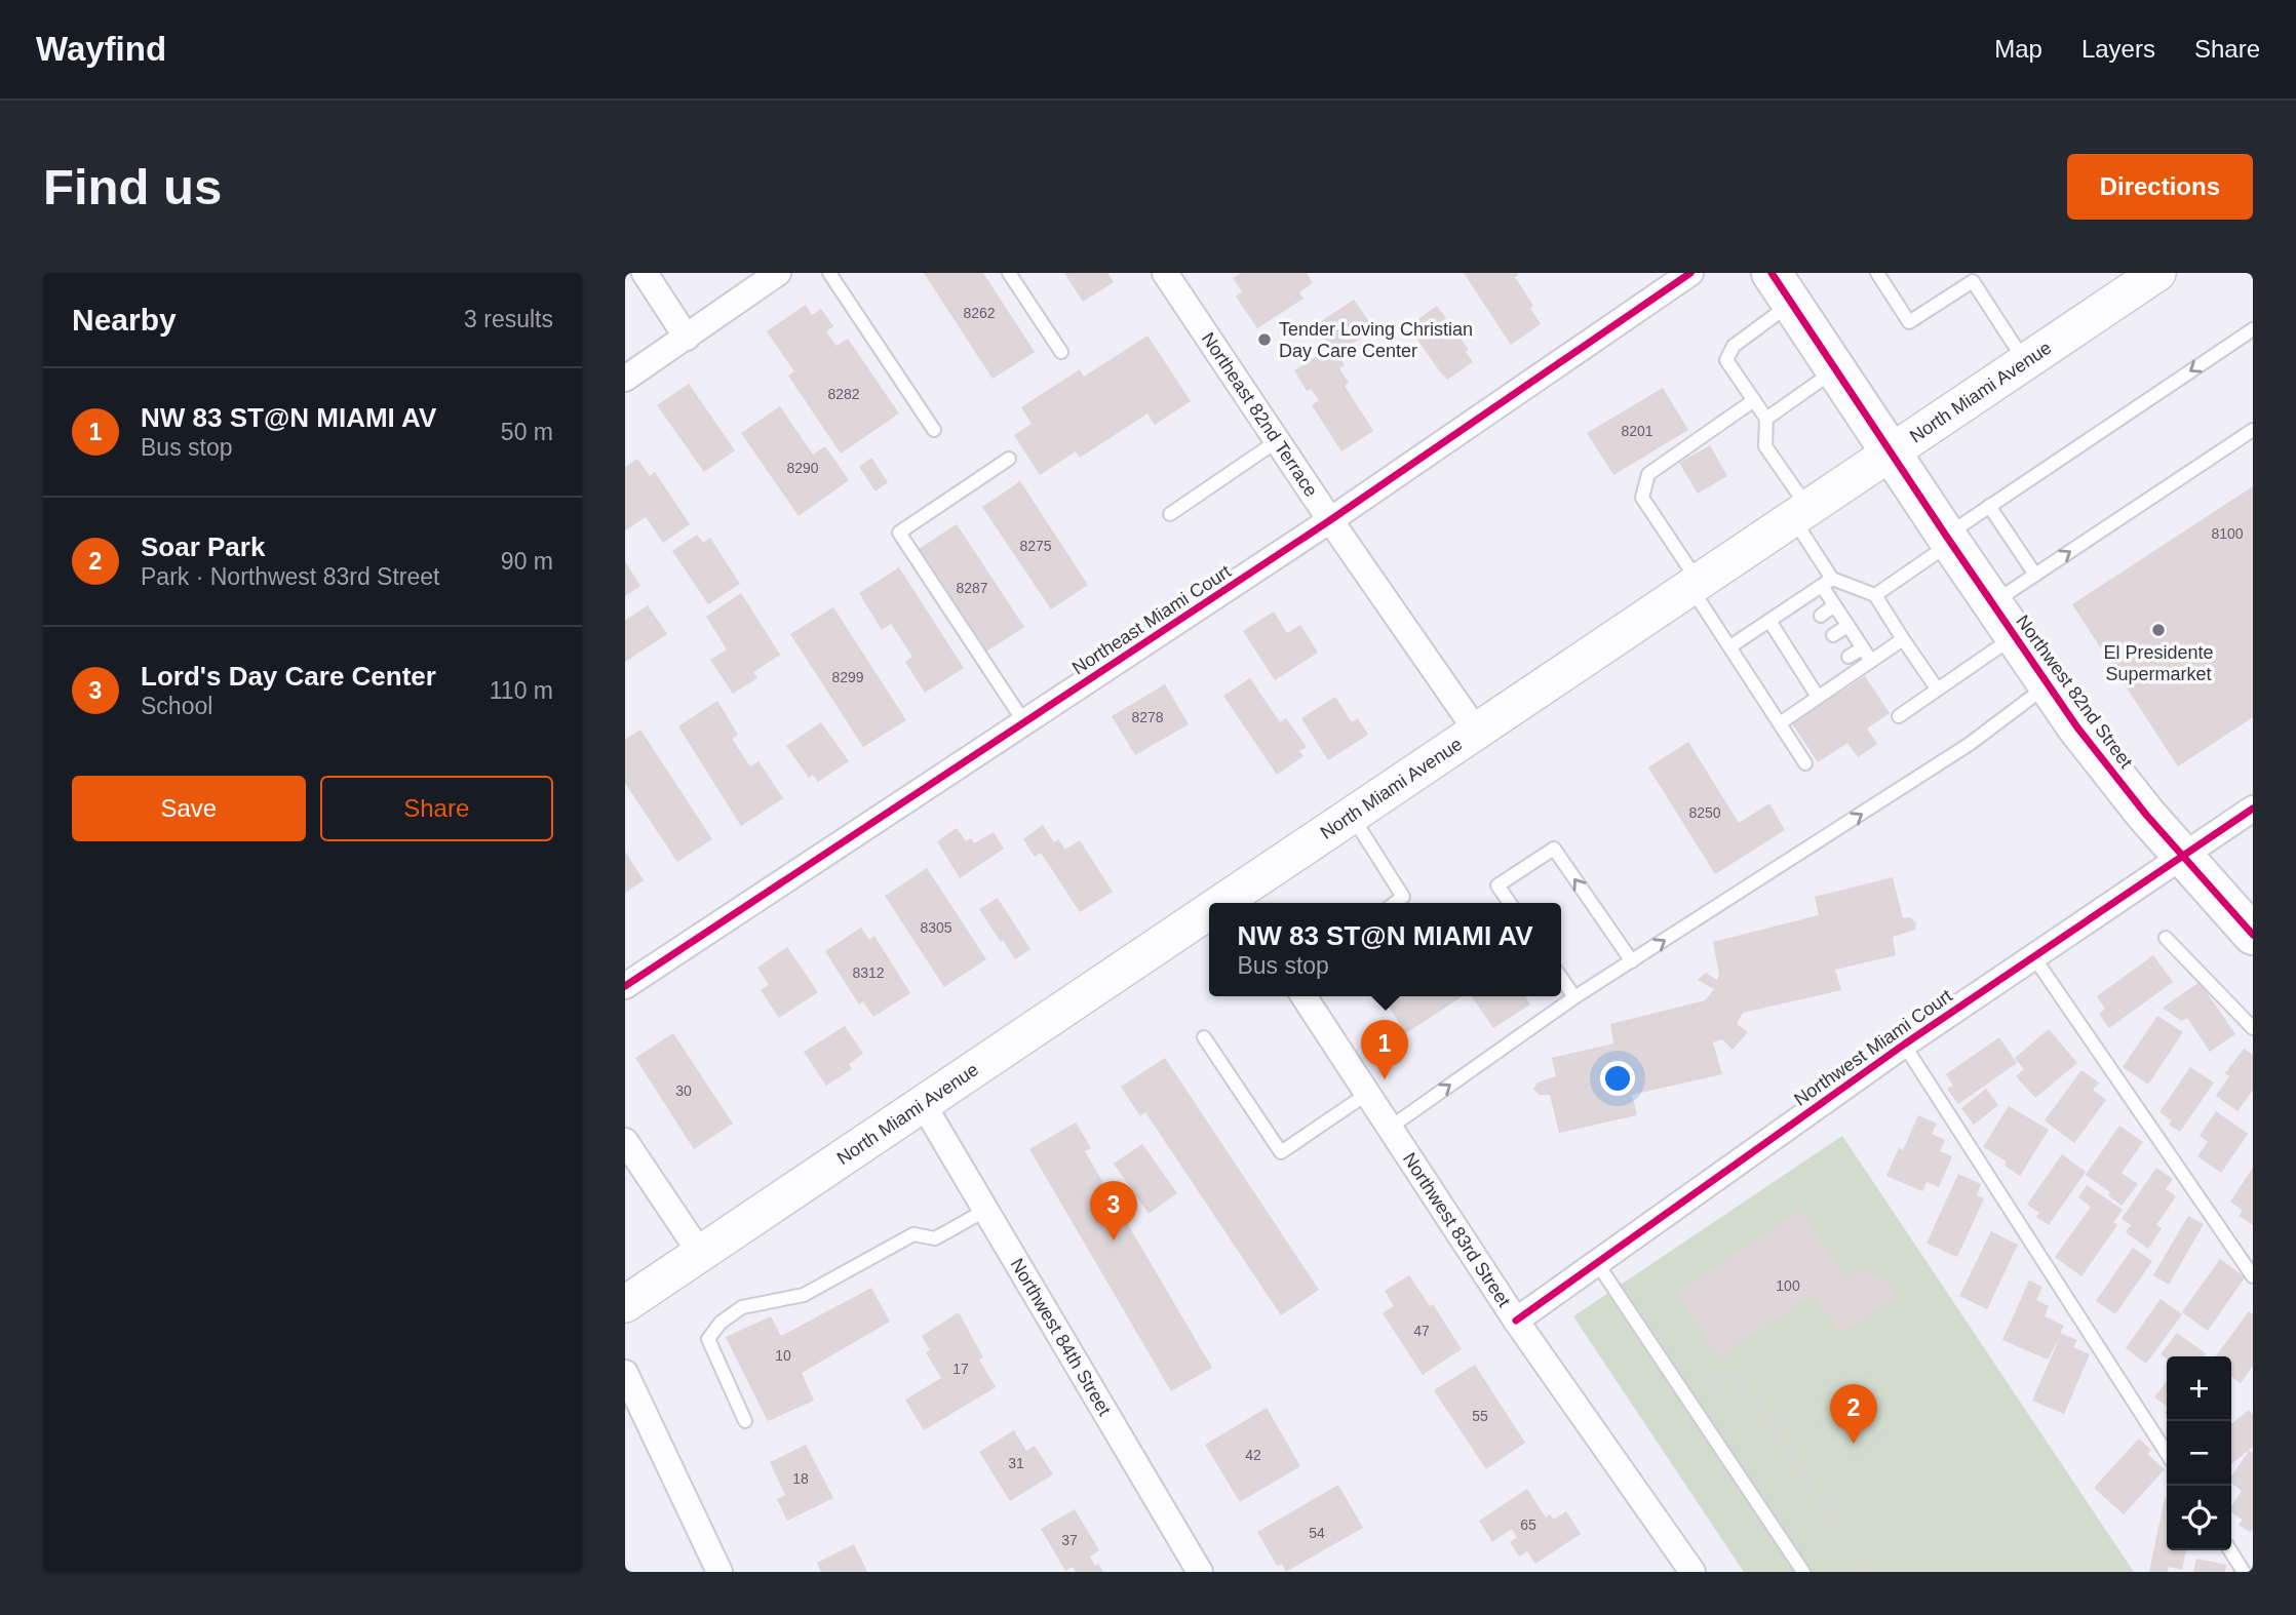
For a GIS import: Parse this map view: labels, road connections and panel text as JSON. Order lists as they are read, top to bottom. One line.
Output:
{"streets":{"main road":["North Miami Avenue","Northwest 82nd Street"],"street":["Northeast 82nd Terrace","Northeast Miami Court","Northwest Miami Court","Northwest 83rd Street","Northwest 84th Street"]},"crossings":[["North Miami Avenue","Northeast 82nd Terrace"],["North Miami Avenue","Northwest 82nd Street"],["North Miami Avenue","Northwest 84th Street"],["Northeast 82nd Terrace","Northeast Miami Court"],["Northwest 82nd Street","Northwest Miami Court"],["Northwest Miami Court","Northwest 83rd Street"]],"places":["Tender Loving Christian Day Care Center","El Presidente Supermarket"],"house_numbers":["8262","8282","8201","8290","8100","8275","8287","8299","8278","8250","8305","8312","30","100","47","10","17","55","42","31","18","65","54","37"],"page":{"header":"Wayfind","nav":["Map","Layers","Share"],"buttons":["Directions",["Save","Share"]],"title":"Find us","heading":["Nearby","3 results"],"list":[{"mark":"1","name":"NW 83 ST@N MIAMI AV","note":"Bus stop","value":"50 m"},{"mark":"2","name":"Soar Park","note":"Park · Northwest 83rd Street","value":"90 m"},{"mark":"3","name":"Lord's Day Care Center","note":"School","value":"110 m"}],"popup":["NW 83 ST@N MIAMI AV","Bus stop"],"pins":["1","3","2"],"map_buttons":["+","−"]}}
